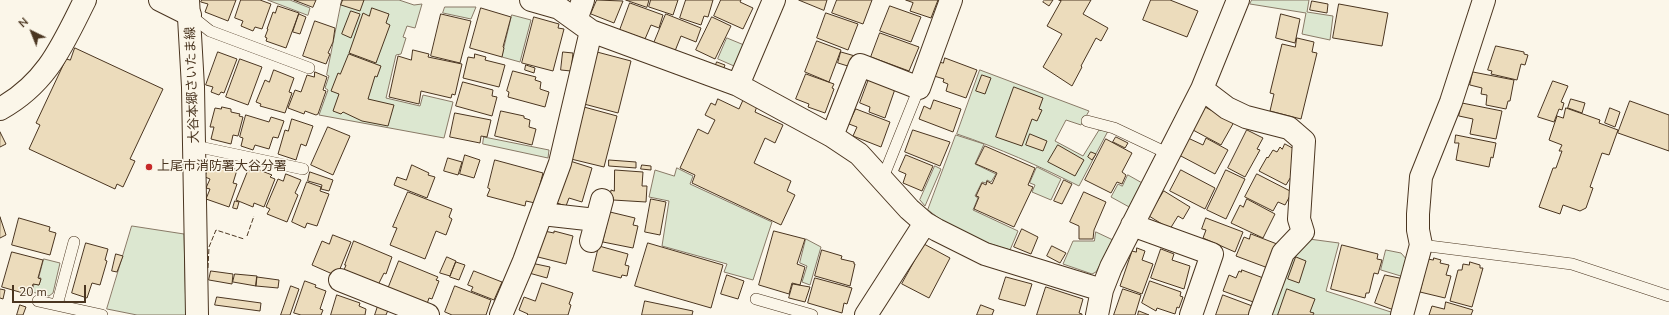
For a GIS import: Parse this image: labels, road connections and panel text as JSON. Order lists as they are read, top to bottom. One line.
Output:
{"streets":{"street":["大谷本郷さいたま線"]},"places":["上尾市消防署大谷分署"],"scale_bar":"20 m","north":"top left"}
